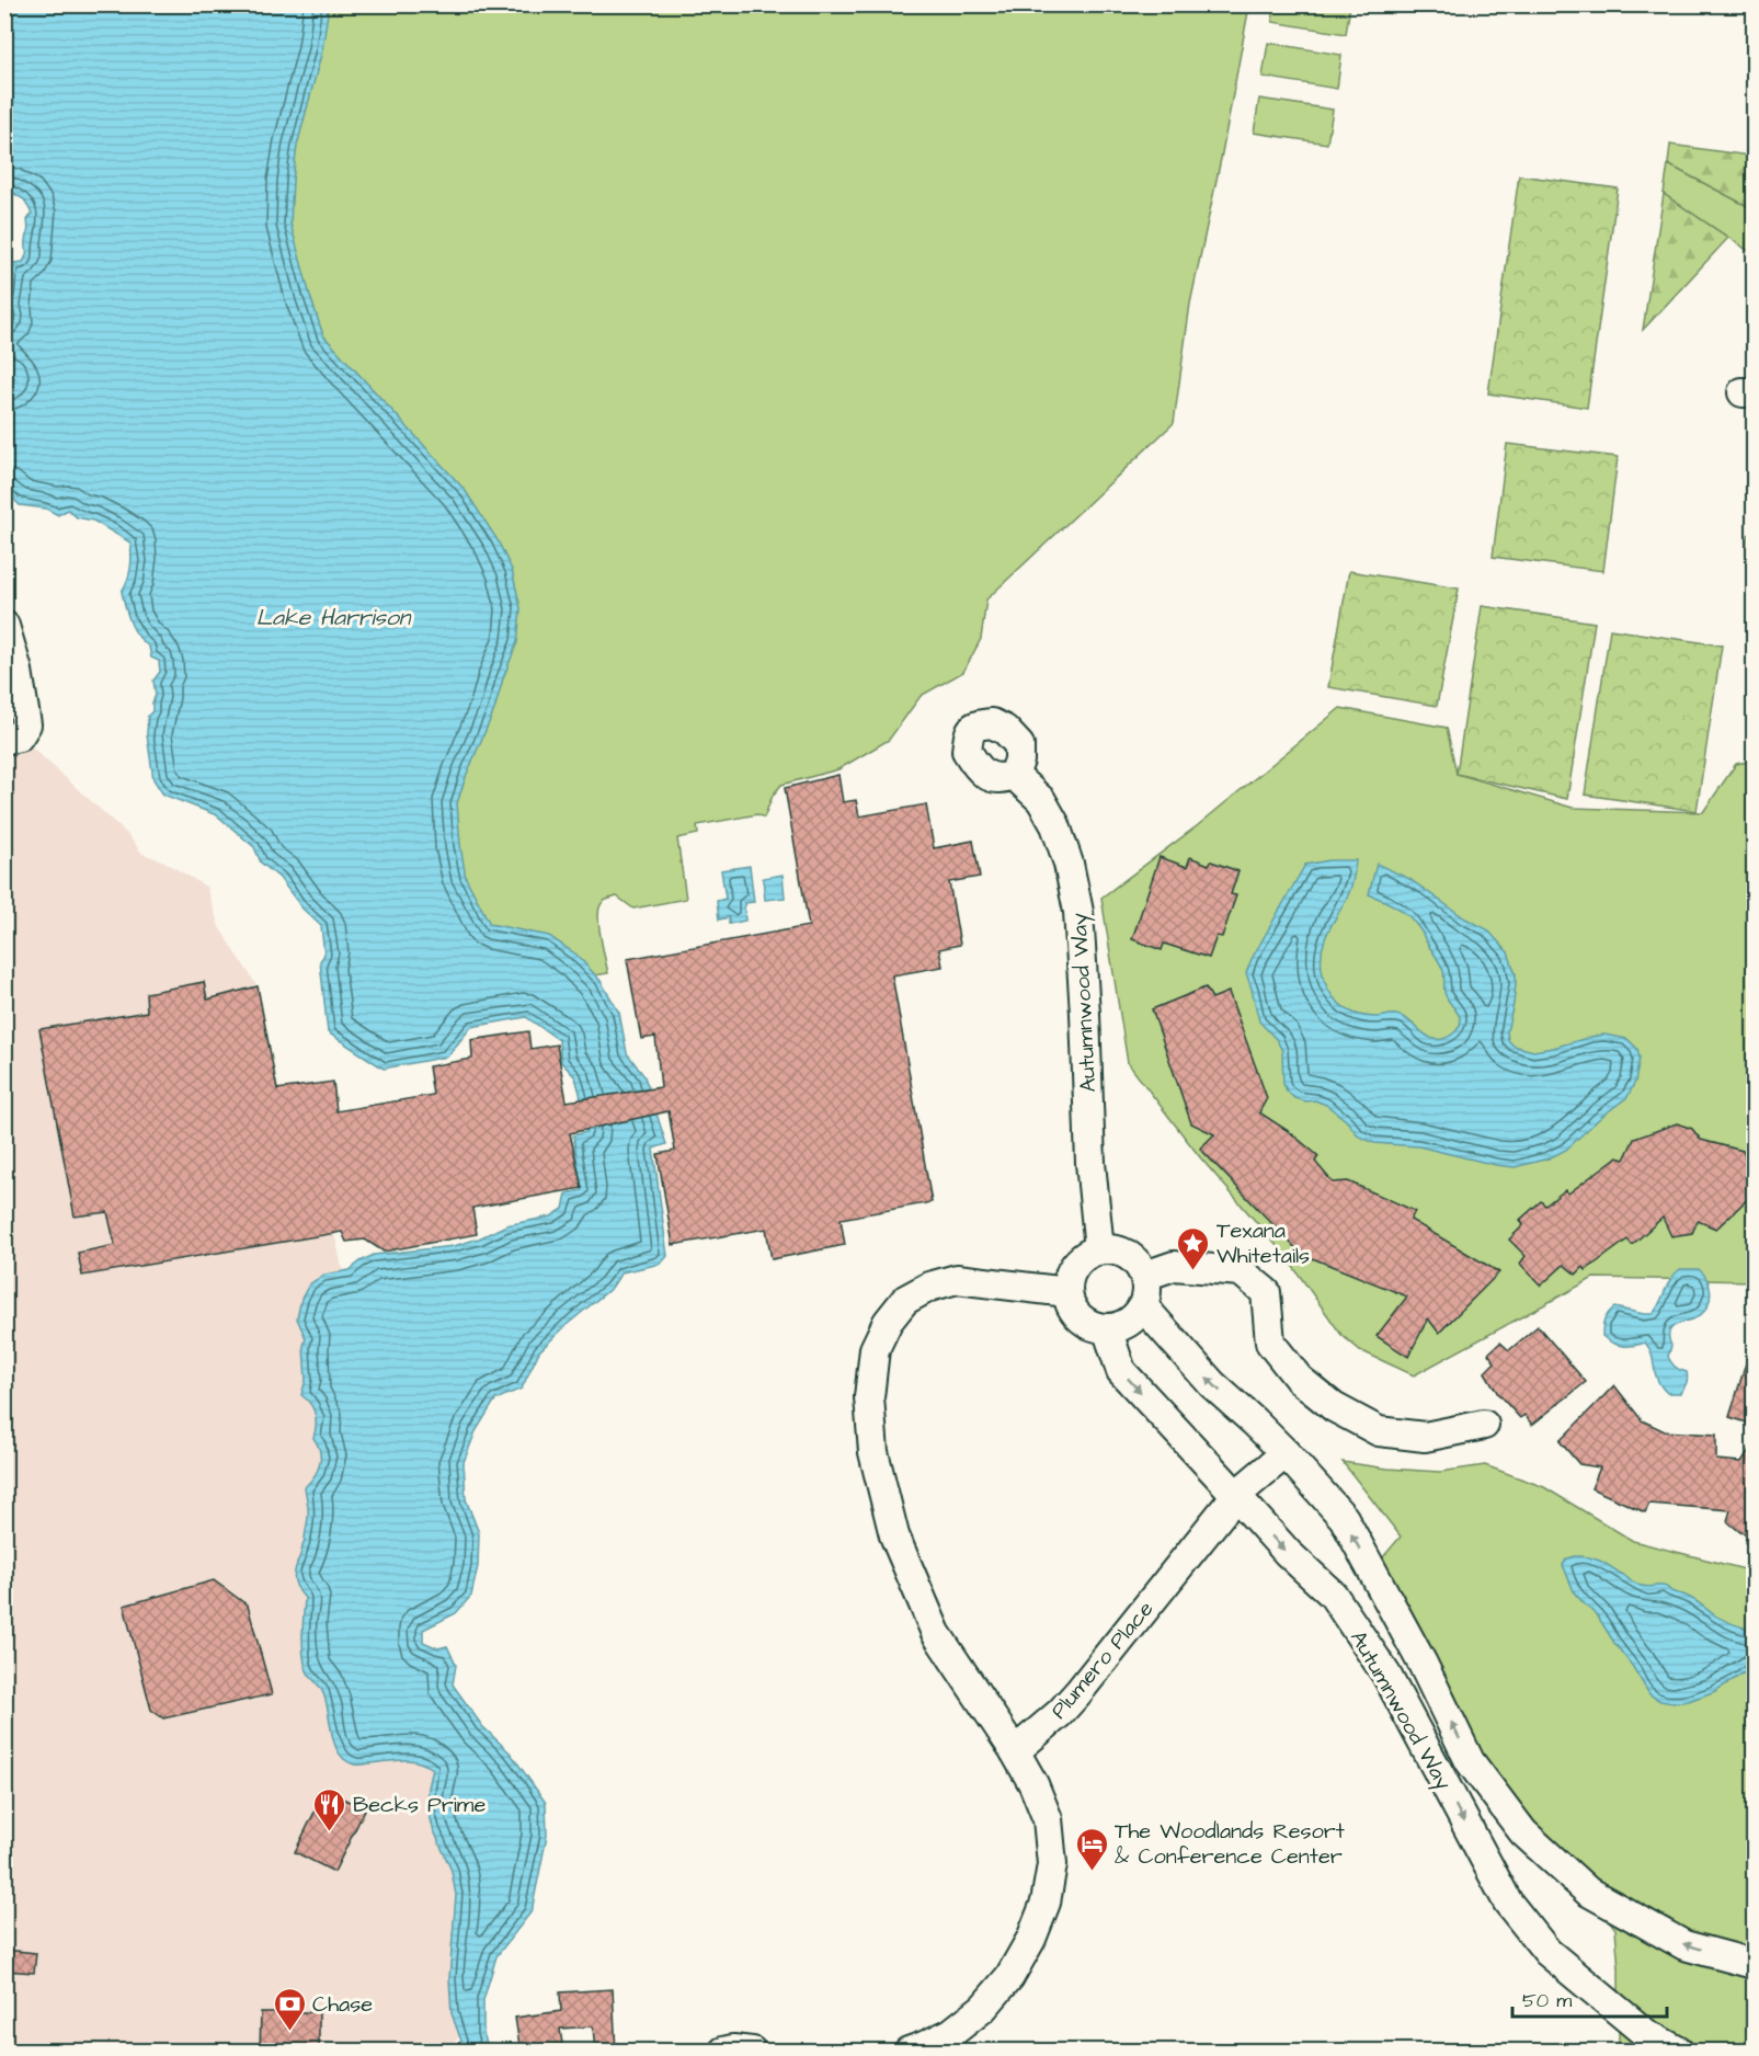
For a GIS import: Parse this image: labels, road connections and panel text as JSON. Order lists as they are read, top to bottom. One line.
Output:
{"streets":{"street":["Autumnwood Way","Plumero Place"]},"crossings":[["Autumnwood Way","Plumero Place"]],"water":["Lake Harrison"],"places":{"place":["Texana Whitetails"],"restaurant":["Becks Prime"],"hotel":["The Woodlands Resort & Conference Center"],"bank":["Chase"]},"scale_bar":"50 m"}
